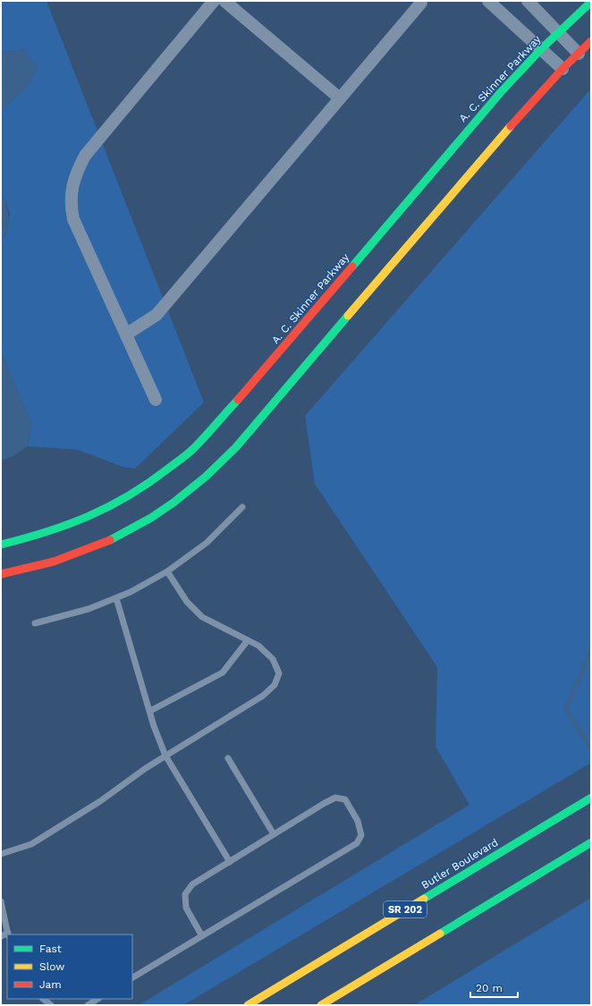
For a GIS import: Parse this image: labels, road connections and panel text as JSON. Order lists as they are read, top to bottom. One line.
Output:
{"streets":{"main road":["A. C. Skinner Parkway","Butler Boulevard","SR 202"]},"legend":["Fast","Slow","Jam"],"scale_bar":"20 m"}
